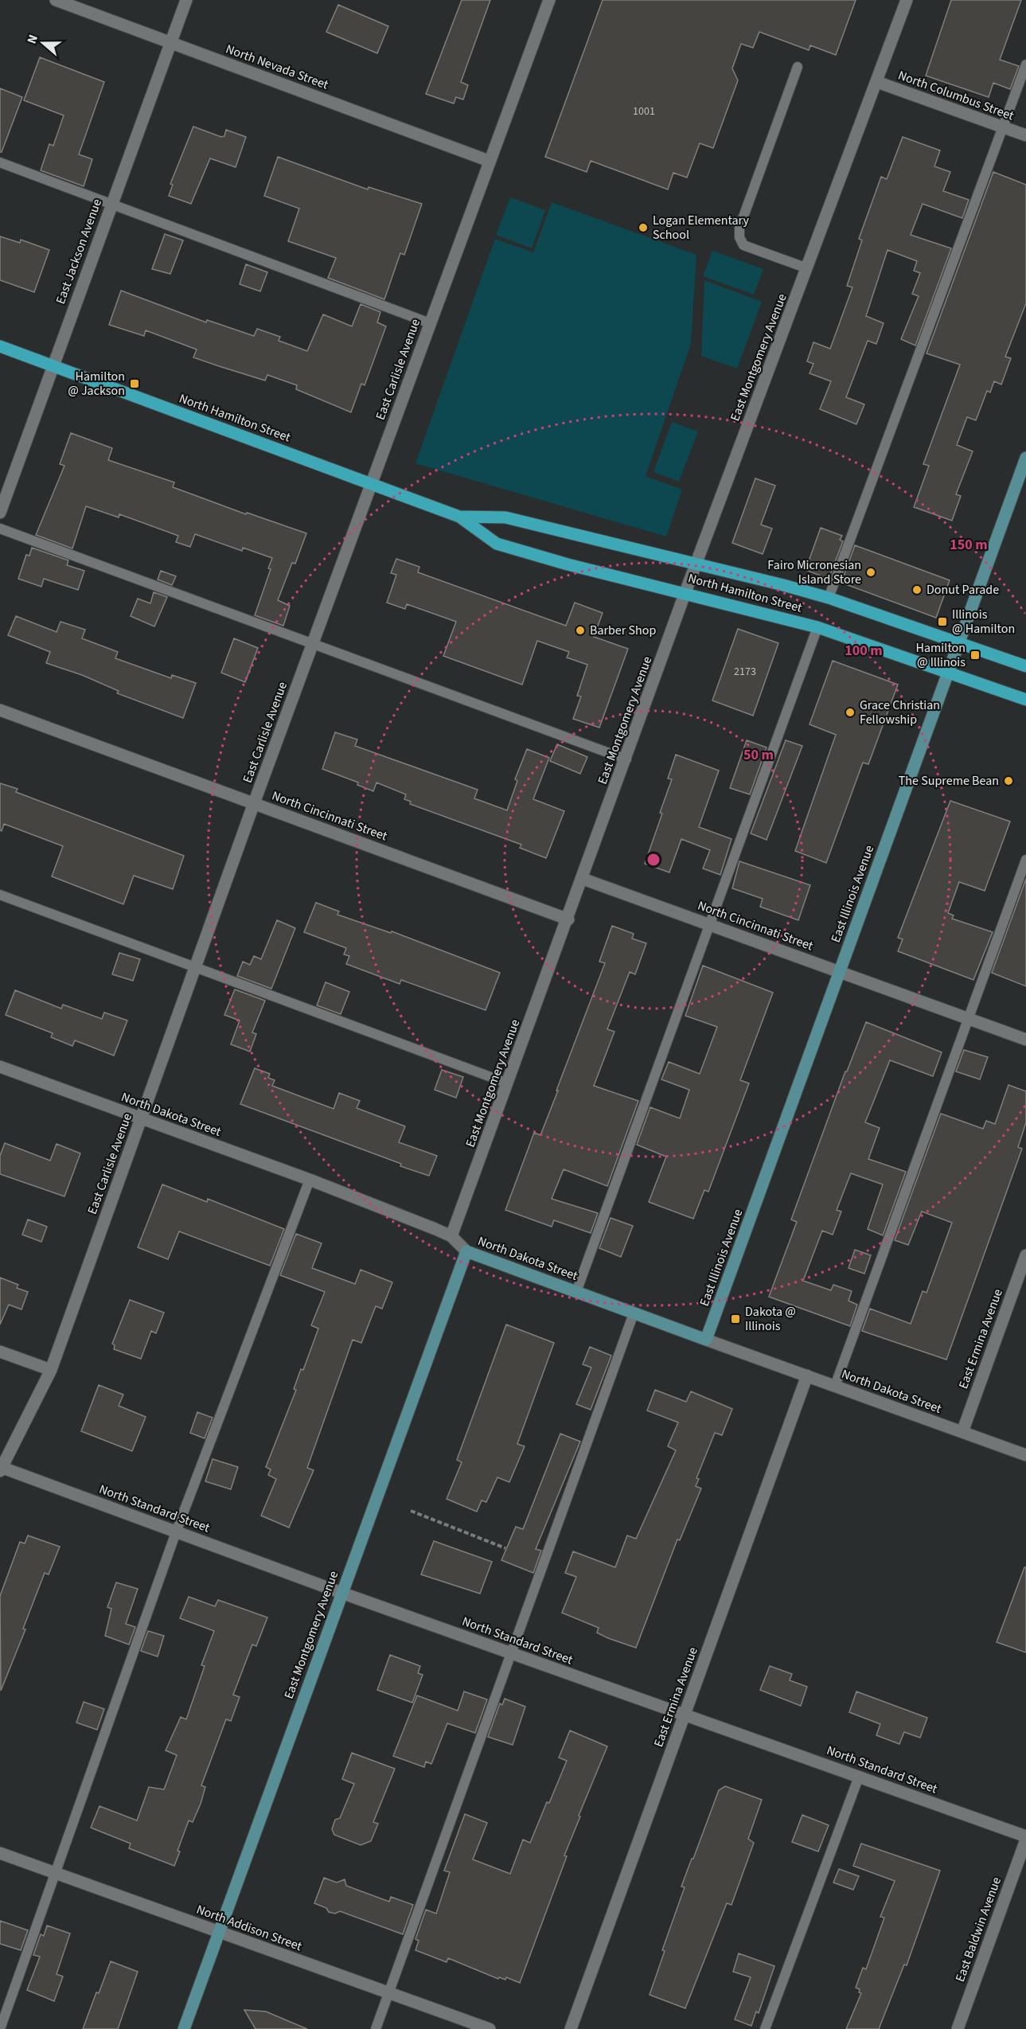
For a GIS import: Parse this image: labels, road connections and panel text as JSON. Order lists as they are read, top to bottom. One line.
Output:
{"streets":{"main road":["North Hamilton Street"],"street":["North Nevada Street","North Columbus Street","East Jackson Avenue","East Montgomery Avenue","East Carlisle Avenue","North Cincinnati Street","East Illinois Avenue","North Dakota Street","East Ermina Avenue","North Standard Street","North Addison Street","East Baldwin Avenue"]},"crossings":[["North Nevada Street","East Jackson Avenue"],["North Nevada Street","East Carlisle Avenue"],["North Columbus Street","East Montgomery Avenue"],["East Jackson Avenue","North Hamilton Street"],["East Montgomery Avenue","North Hamilton Street"],["East Montgomery Avenue","North Cincinnati Street"],["East Montgomery Avenue","North Dakota Street"],["East Montgomery Avenue","North Standard Street"],["East Montgomery Avenue","North Addison Street"],["East Carlisle Avenue","North Hamilton Street"],["East Carlisle Avenue","North Cincinnati Street"],["East Carlisle Avenue","North Dakota Street"],["East Carlisle Avenue","North Standard Street"],["North Hamilton Street","East Illinois Avenue"],["North Cincinnati Street","East Illinois Avenue"],["East Illinois Avenue","North Dakota Street"],["North Dakota Street","East Ermina Avenue"],["East Ermina Avenue","North Standard Street"],["North Standard Street","East Baldwin Avenue"]],"places":{"other":["Logan Elementary School","Fairo Micronesian Island Store","Donut Parade","Barber Shop","Grace Christian Fellowship","The Supreme Bean"],"transit":["Hamilton @ Jackson","Illinois @ Hamilton","Hamilton @ Illinois","Dakota @ Illinois"]},"house_numbers":["1001","2173"],"north":"left","rings":["150 m","100 m","50 m"]}
